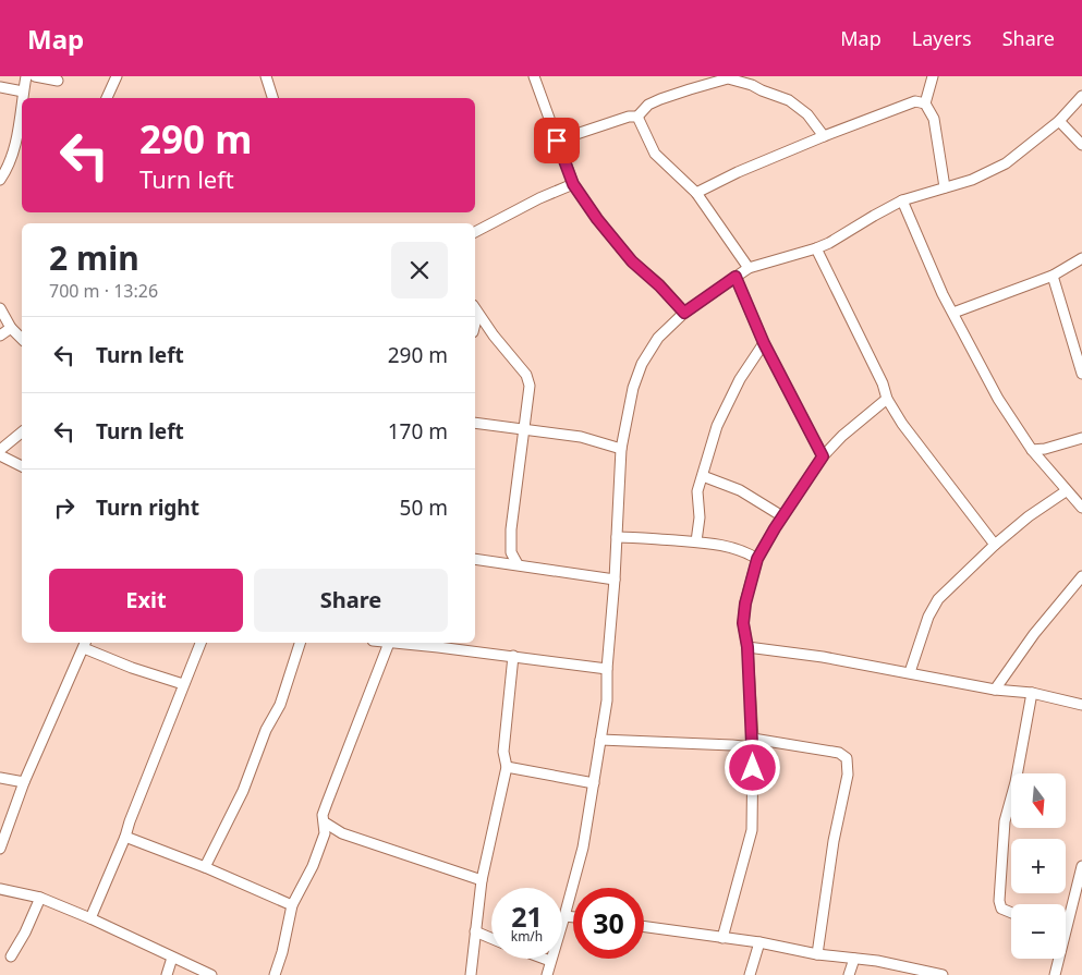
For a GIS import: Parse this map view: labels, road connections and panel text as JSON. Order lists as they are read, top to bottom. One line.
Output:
{"north":"bottom","page":{"header":"Map","nav":["Map","Layers","Share"],"turn":["290 m","Turn left"],"heading":["2 min","700 m · 13:26"],"list":[{"name":"Turn left","value":"290 m"},{"name":"Turn left","value":"170 m"},{"name":"Turn right","value":"50 m"}],"buttons":["Exit","Share"],"map_buttons":["+","−"],"speed":"21 km/h","limit":"30"}}
